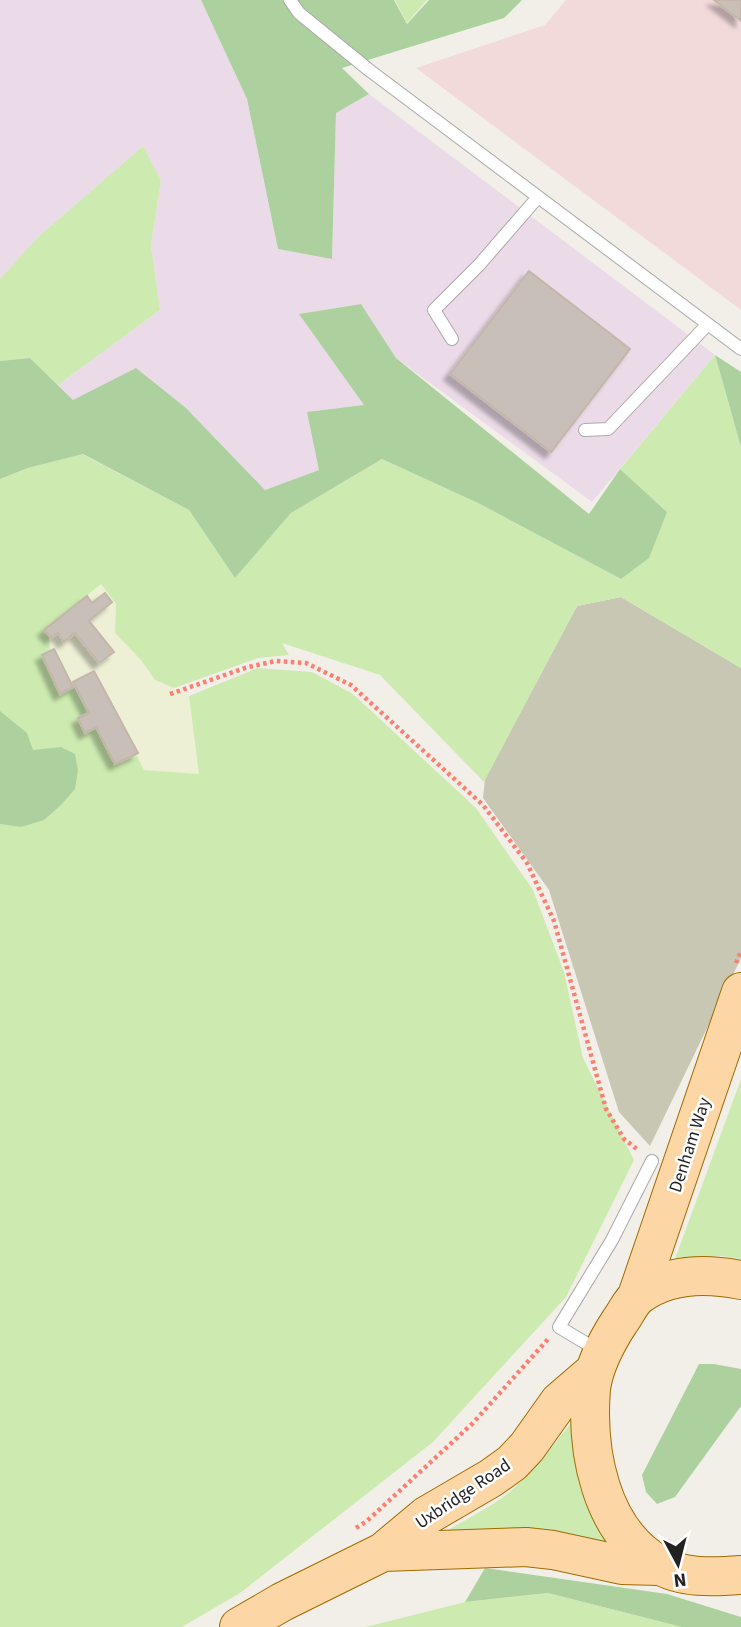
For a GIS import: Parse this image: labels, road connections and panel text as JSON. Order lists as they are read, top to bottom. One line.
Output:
{"streets":{"main road":["Denham Way","Uxbridge Road"]},"crossings":[["Denham Way","Uxbridge Road"]],"north":"bottom"}
